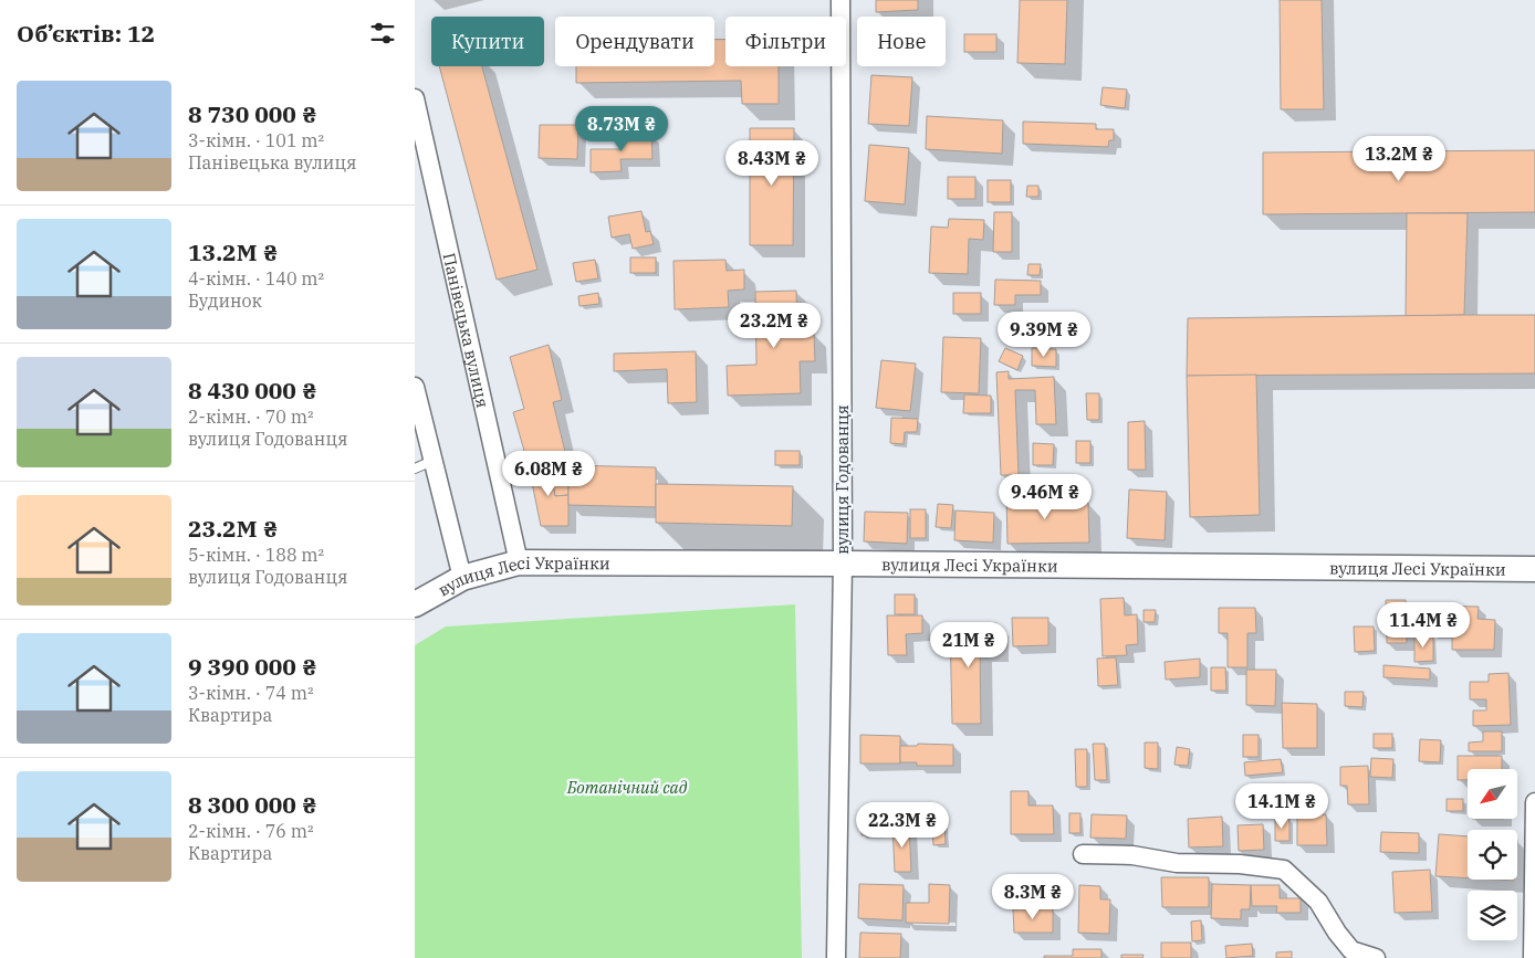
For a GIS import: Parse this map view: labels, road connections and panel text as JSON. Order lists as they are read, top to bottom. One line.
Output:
{"streets":{"street":["Панівецька вулиця","вулиця Годованця","вулиця Лесі Українки"]},"crossings":[["Панівецька вулиця","вулиця Лесі Українки"],["вулиця Годованця","вулиця Лесі Українки"]],"parks":["Ботанічний сад"],"north":"bottom left","page":{"heading":"Об’єктів: 12","chip":["Купити","Орендувати","Фільтри","Нове"],"list":[{"name":"8 730 000 ₴","note":"3-кімн. · 101 m² · Панівецька вулиця"},{"name":"13.2M ₴","note":"4-кімн. · 140 m² · Будинок"},{"name":"8 430 000 ₴","note":"2-кімн. · 70 m² · вулиця Годованця"},{"name":"23.2M ₴","note":"5-кімн. · 188 m² · вулиця Годованця"},{"name":"9 390 000 ₴","note":"3-кімн. · 74 m² · Квартира"},{"name":"8 300 000 ₴","note":"2-кімн. · 76 m² · Квартира"}],"price":["8.73M ₴","13.2M ₴","8.43M ₴","23.2M ₴","9.39M ₴","6.08M ₴","9.46M ₴","11.4M ₴","21M ₴","14.1M ₴","22.3M ₴","8.3M ₴"]}}
